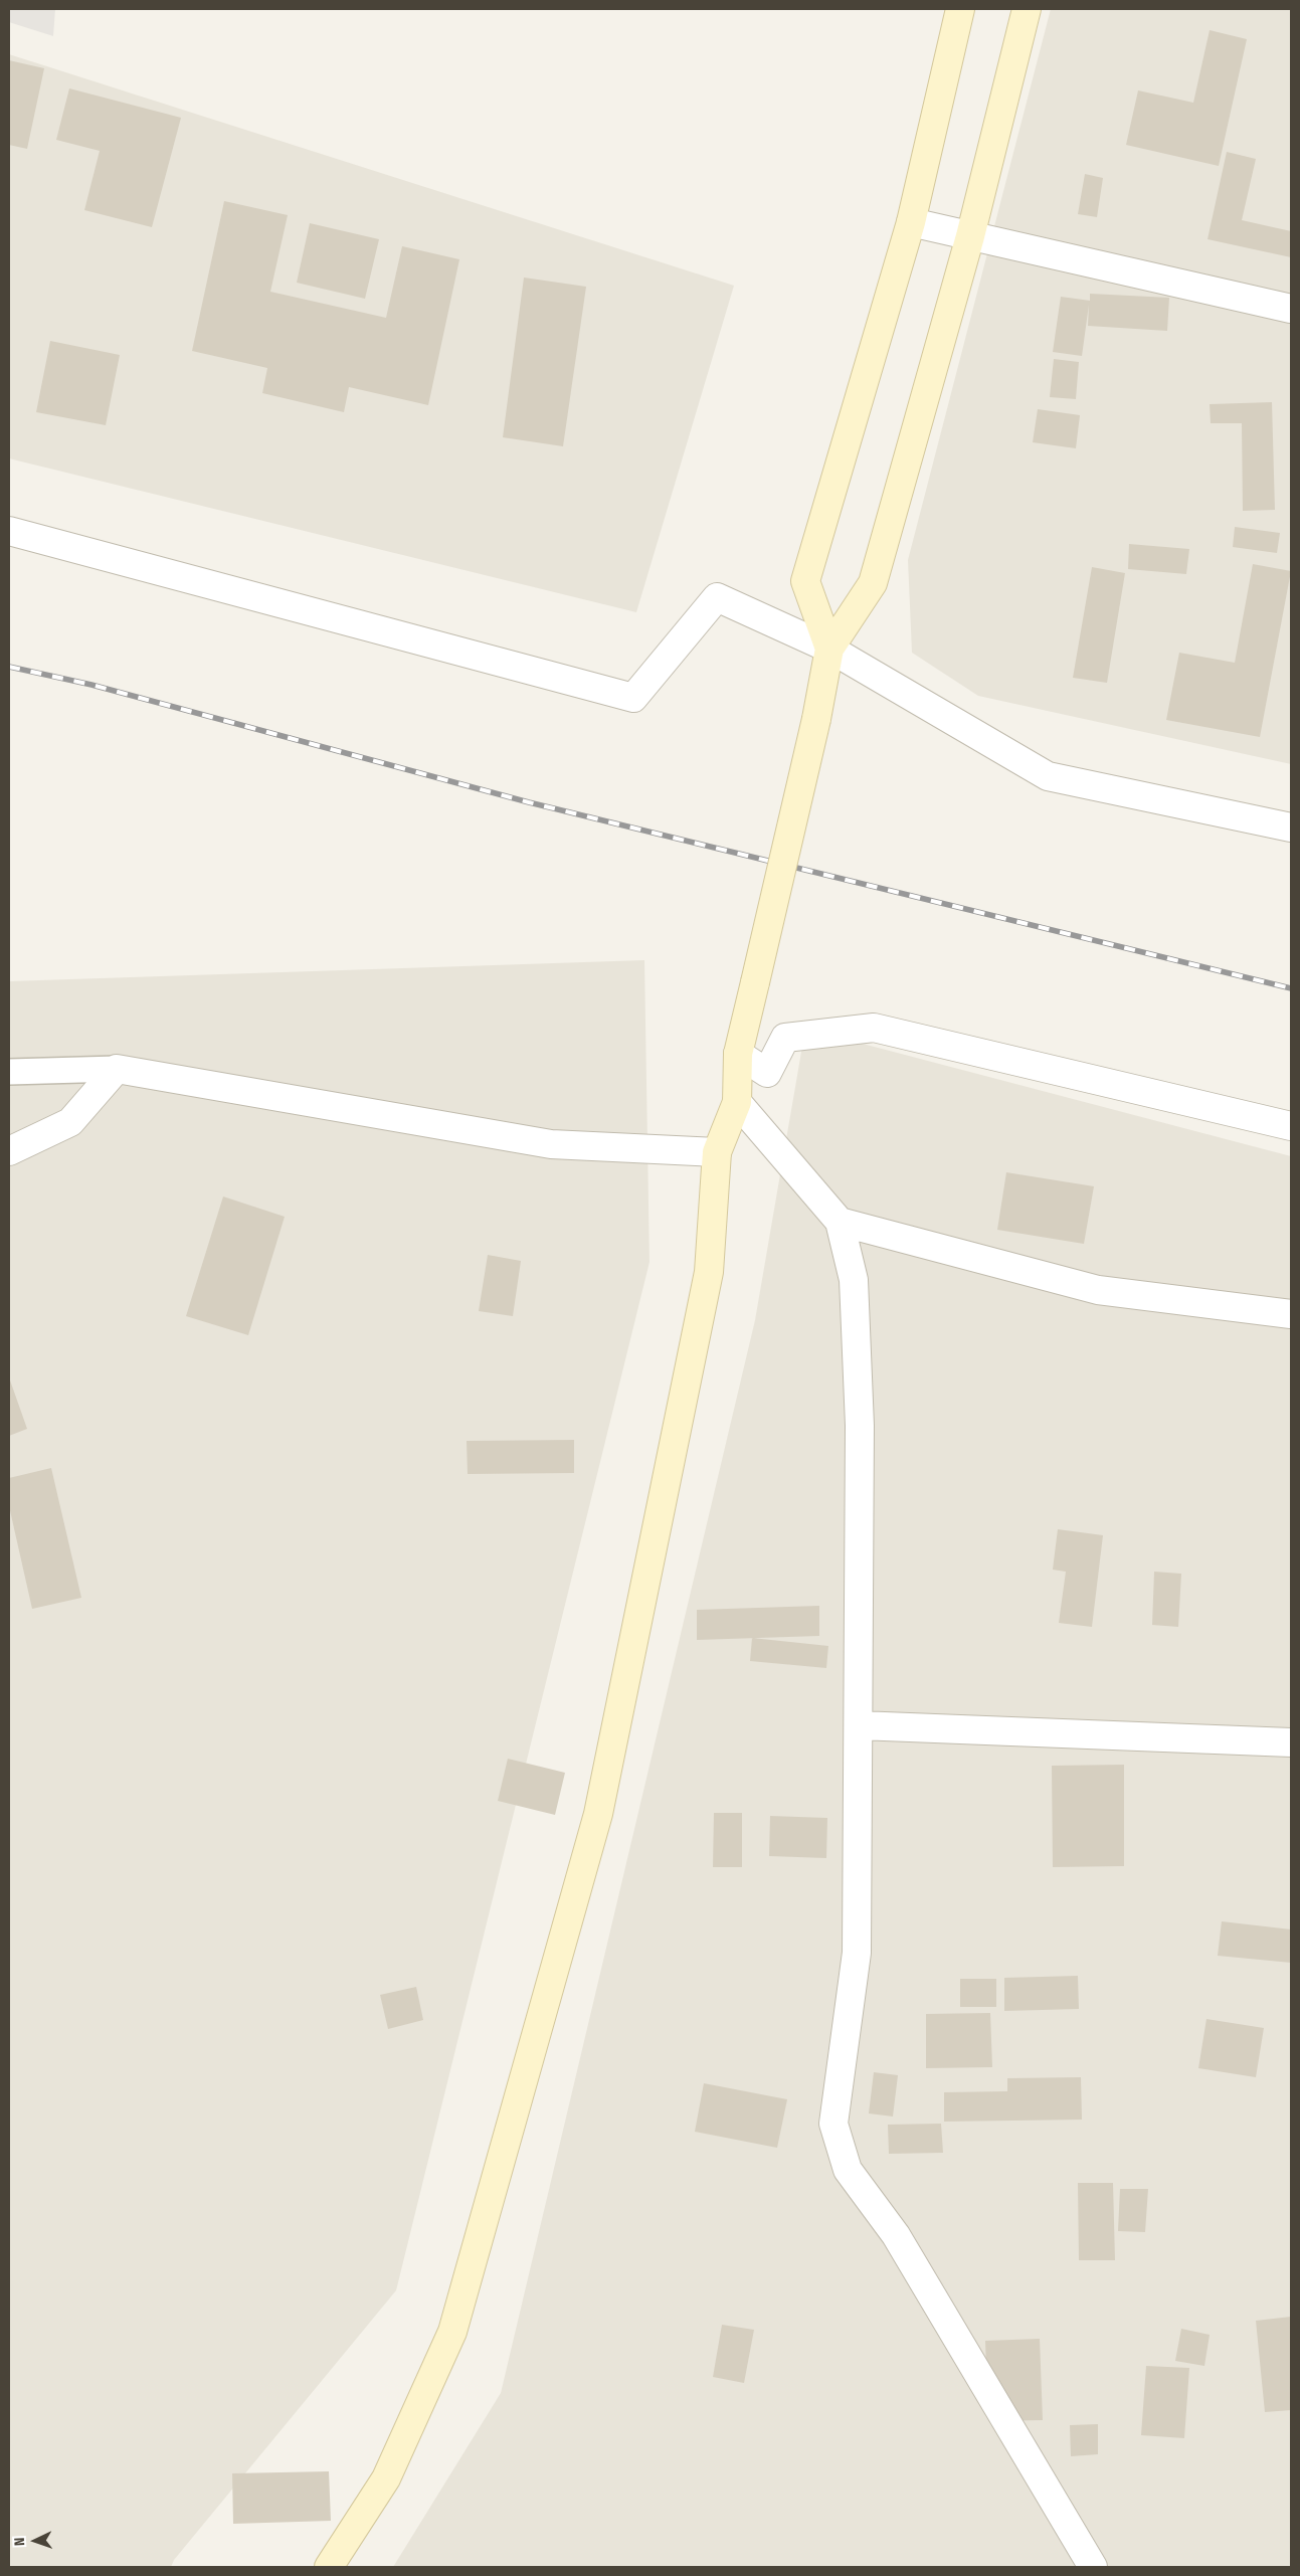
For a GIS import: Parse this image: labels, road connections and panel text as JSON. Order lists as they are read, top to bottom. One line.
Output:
{"north":"left"}
